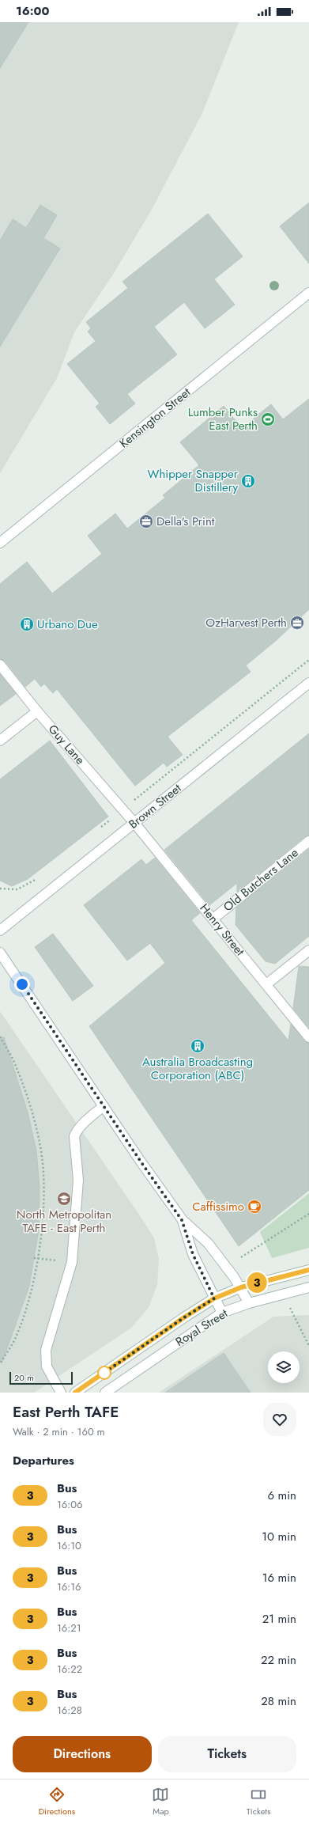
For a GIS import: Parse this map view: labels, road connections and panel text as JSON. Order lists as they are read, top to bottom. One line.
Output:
{"streets":{"street":["Kensington Street","Guy Lane","Brown Street","Old Butchers Lane","Henry Street","Royal Street"]},"crossings":[["Guy Lane","Brown Street"],["Guy Lane","Henry Street"],["Brown Street","Henry Street"],["Old Butchers Lane","Henry Street"]],"places":{"sports":["Lumber Punks East Perth"],"building":["Whipper Snapper Distillery","Urbano Due","Australia Broadcasting Corporation (ABC)"],"office":["Della's Print","OzHarvest Perth"],"school or university":["North Metropolitan TAFE - East Perth"],"cafe":["Caffissimo"]},"lines":["bus line 3"],"scale_bar":"20 m","page":{"status":"16:00","on_map":"3","scale":"20 m","heading":[["East Perth TAFE","Walk · 2 min · 160 m"],"Departures"],"list":[{"mark":"3","name":"Bus","note":"16:06","value":"6 min"},{"mark":"3","name":"Bus","note":"16:10","value":"10 min"},{"mark":"3","name":"Bus","note":"16:16","value":"16 min"},{"mark":"3","name":"Bus","note":"16:21","value":"21 min"},{"mark":"3","name":"Bus","note":"16:22","value":"22 min"},{"mark":"3","name":"Bus","note":"16:28","value":"28 min"}],"buttons":["Directions","Tickets"],"tabs":["Directions","Map","Tickets"]}}
